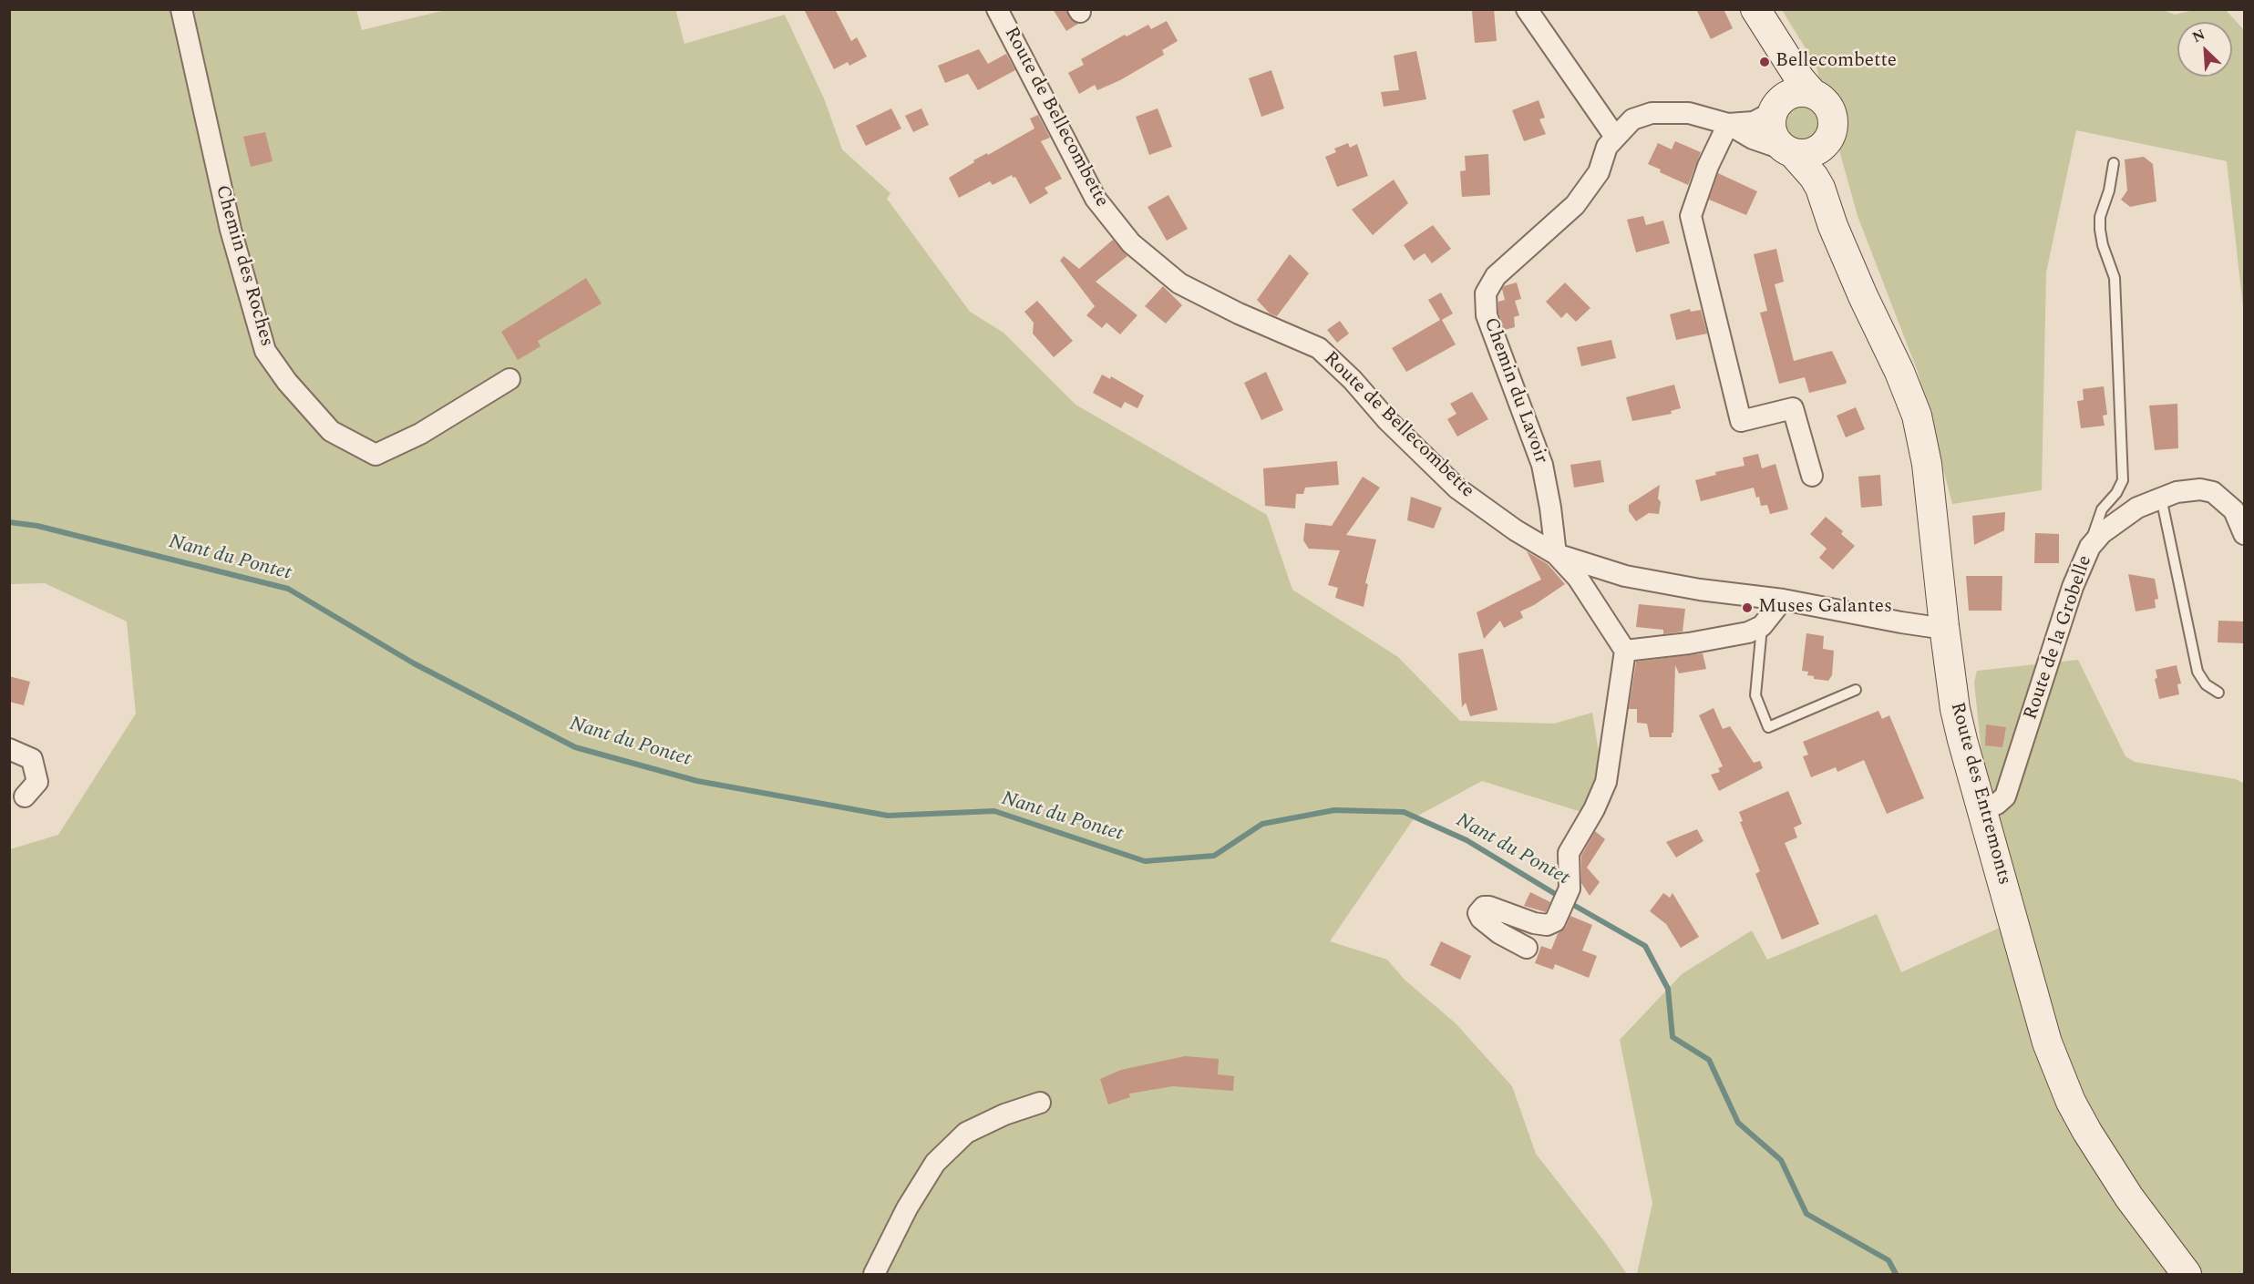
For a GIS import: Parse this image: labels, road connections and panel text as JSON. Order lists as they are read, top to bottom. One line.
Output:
{"streets":{"main road":["Route des Entremonts"],"street":["Route de Bellecombette","Chemin des Roches","Chemin du Lavoir","Route de la Grobelle"]},"crossings":[["Route de Bellecombette","Chemin du Lavoir"],["Route de Bellecombette","Route des Entremonts"],["Chemin du Lavoir","Route des Entremonts"],["Route de la Grobelle","Route des Entremonts"]],"water":["Nant du Pontet"],"places":["Bellecombette","Muses Galantes"],"north":"top left"}
